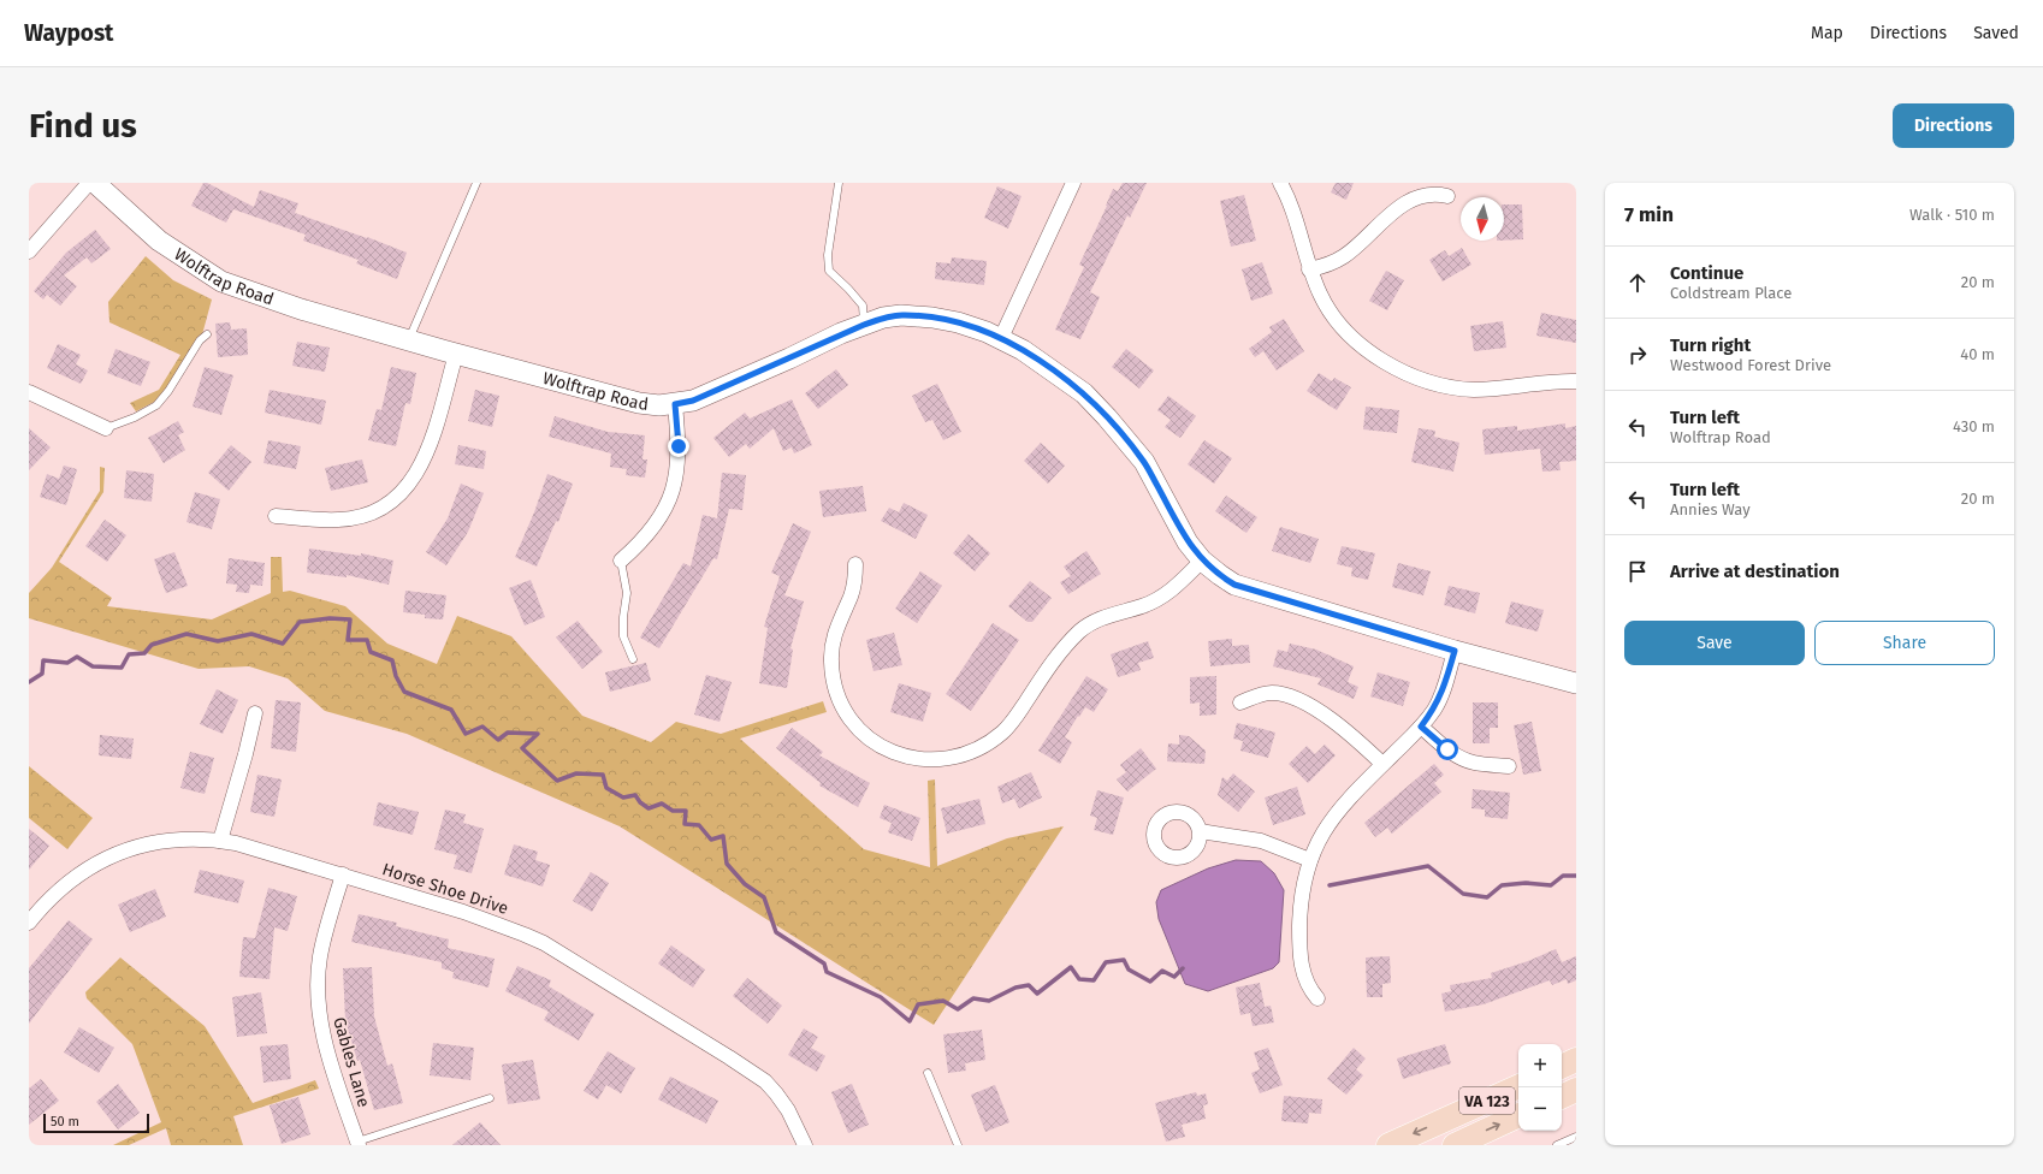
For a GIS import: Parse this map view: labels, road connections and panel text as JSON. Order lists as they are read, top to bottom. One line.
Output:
{"streets":{"main road":["VA 123"],"street":["Wolftrap Road","Horse Shoe Drive","Gables Lane"]},"crossings":[["Horse Shoe Drive","Gables Lane"]],"scale_bar":"50 m","north":"bottom","page":{"header":"Waypost","nav":["Map","Directions","Saved"],"buttons":["Directions",["Save","Share"]],"title":"Find us","heading":["7 min","Walk · 510 m"],"list":[["Continue","Coldstream Place","20 m"],["Turn right","Westwood Forest Drive","40 m"],["Turn left","Wolftrap Road","430 m"],["Turn left","Annies Way","20 m"],"Arrive at destination"],"map_buttons":["+","−"],"scale":"50 m"}}
